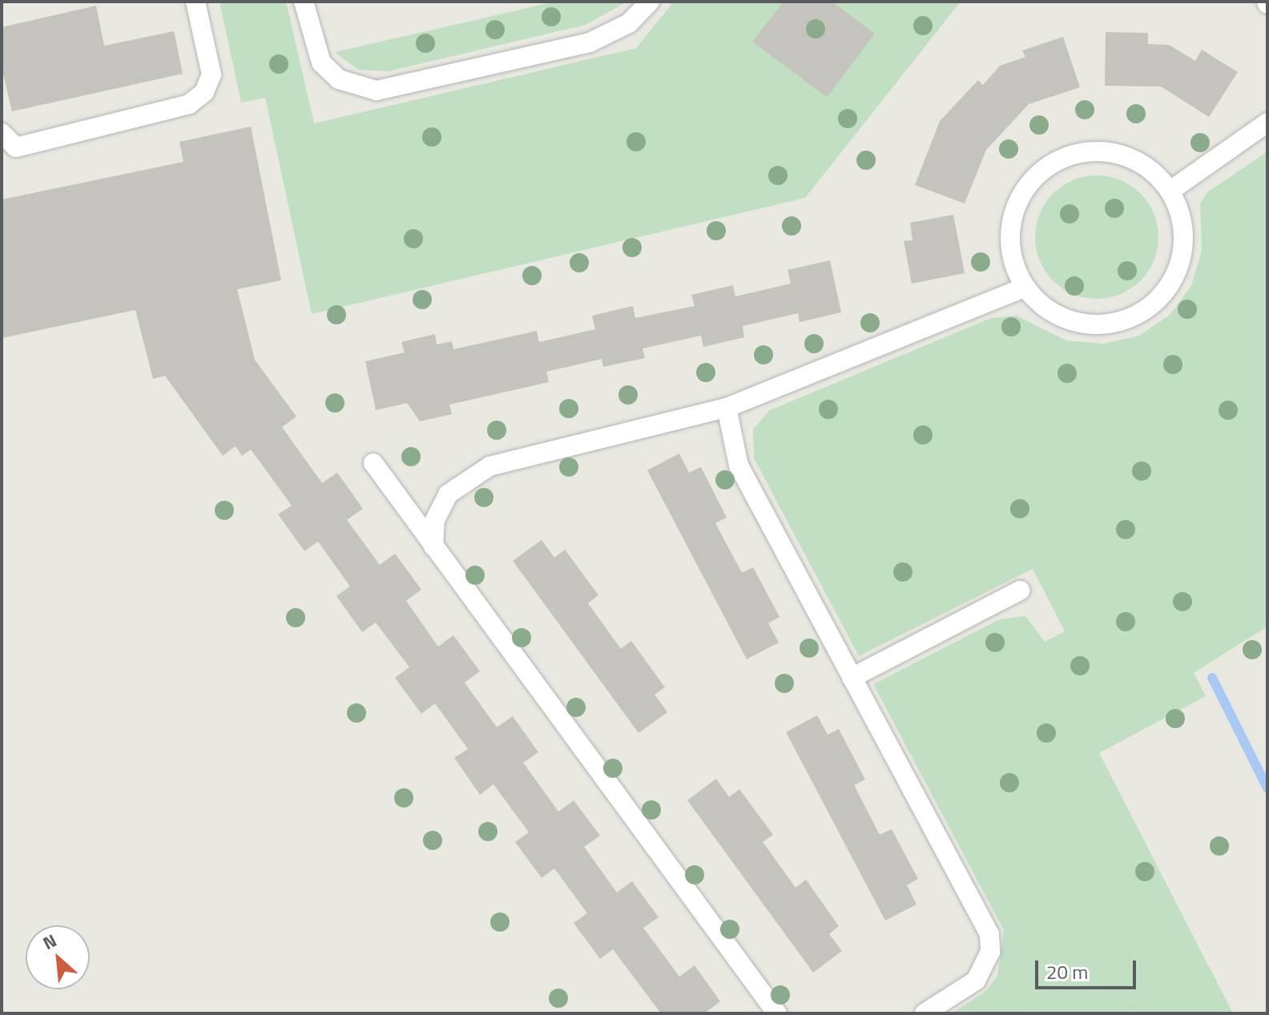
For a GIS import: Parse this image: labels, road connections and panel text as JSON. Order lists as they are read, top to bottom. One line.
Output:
{"scale_bar":"20 m","north":"top left"}
